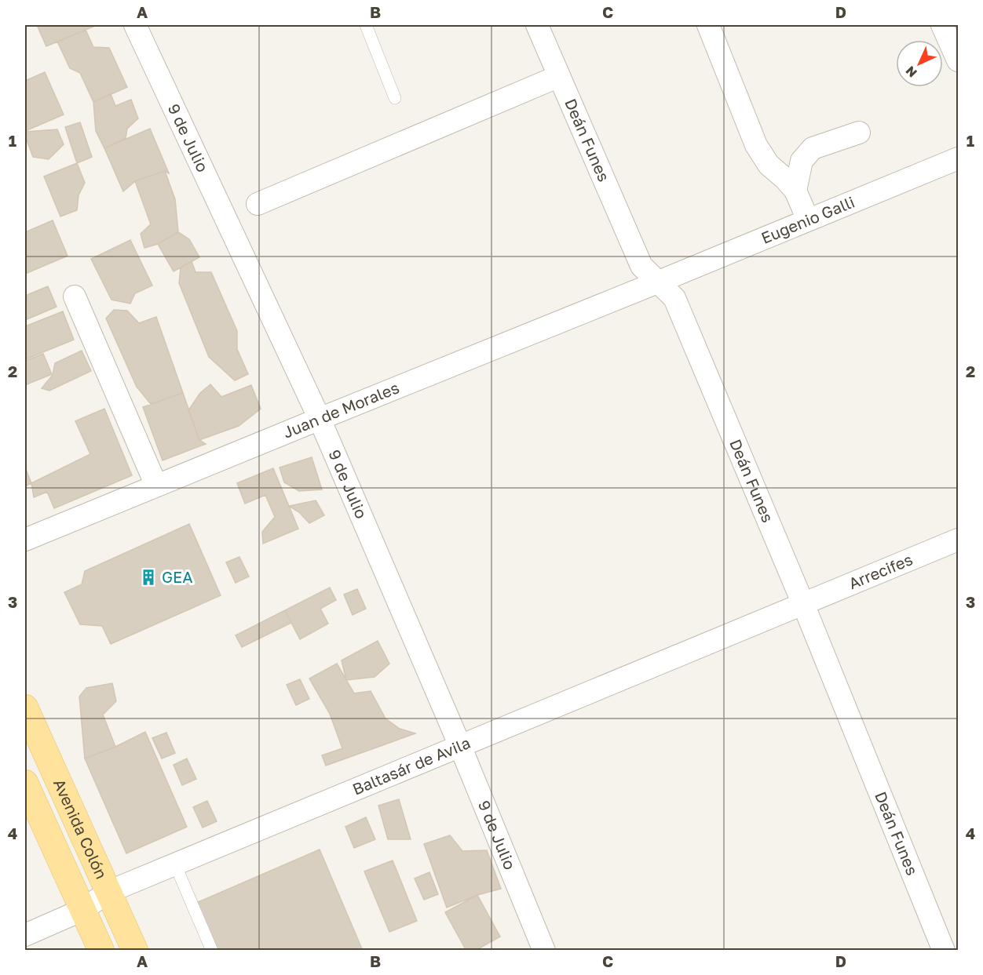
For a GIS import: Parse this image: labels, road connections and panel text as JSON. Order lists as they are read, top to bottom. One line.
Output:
{"streets":{"main road":["Avenida Colón"],"street":["9 de Julio","Deán Funes","Eugenio Galli","Juan de Morales","Arrecifes","Baltasár de Avila"]},"crossings":[["9 de Julio","Juan de Morales"],["9 de Julio","Baltasár de Avila"],["Deán Funes","Eugenio Galli"],["Deán Funes","Juan de Morales"],["Deán Funes","Arrecifes"],["Deán Funes","Baltasár de Avila"],["Eugenio Galli","Juan de Morales"],["Arrecifes","Baltasár de Avila"],["Baltasár de Avila","Avenida Colón"]],"places":{"building":["GEA"]},"north":"bottom left","grid":{"columns":["A","B","C","D"],"rows":["1","2","3","4"]}}
